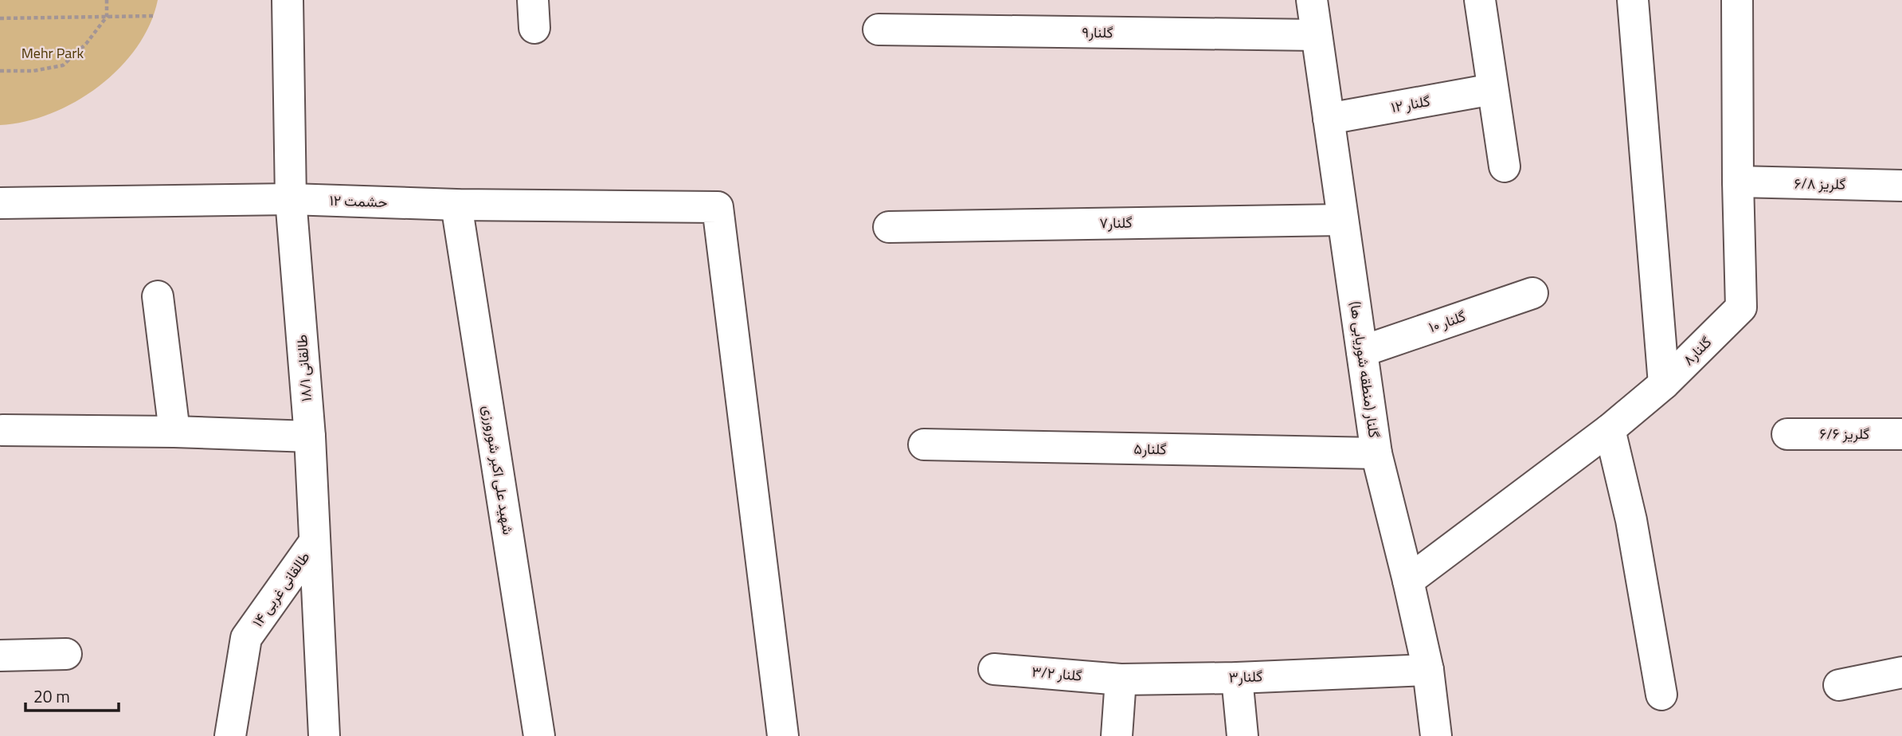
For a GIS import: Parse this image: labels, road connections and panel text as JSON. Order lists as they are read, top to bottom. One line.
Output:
{"streets":{"street":["گلنار۹","گلنار ۱۲","گلریز ۶/۸","حشمت ۱۲","گلنار۷","گلنار ۱۰","گلنار۸","طالقانی ۱۸/۱","گلنار (منطقه شوریابی ها)","گلریز ۶/۶","گلنار۵","شهید علی اکبر شورورزی","طالقانی غربی ۱۴","گلنار ۳/۲","گلنار۳"]},"crossings":[["گلنار۹","گلنار (منطقه شوریابی ها)"],["گلنار ۱۲","گلنار (منطقه شوریابی ها)"],["گلریز ۶/۸","گلنار۸"],["حشمت ۱۲","طالقانی ۱۸/۱"],["حشمت ۱۲","شهید علی اکبر شورورزی"],["گلنار۷","گلنار (منطقه شوریابی ها)"],["گلنار ۱۰","گلنار (منطقه شوریابی ها)"],["گلنار۸","گلنار (منطقه شوریابی ها)"],["طالقانی ۱۸/۱","طالقانی غربی ۱۴"],["گلنار (منطقه شوریابی ها)","گلنار۵"],["گلنار (منطقه شوریابی ها)","گلنار۳"],["گلنار ۳/۲","گلنار۳"]],"parks":["Mehr Park"],"scale_bar":"20 m"}
